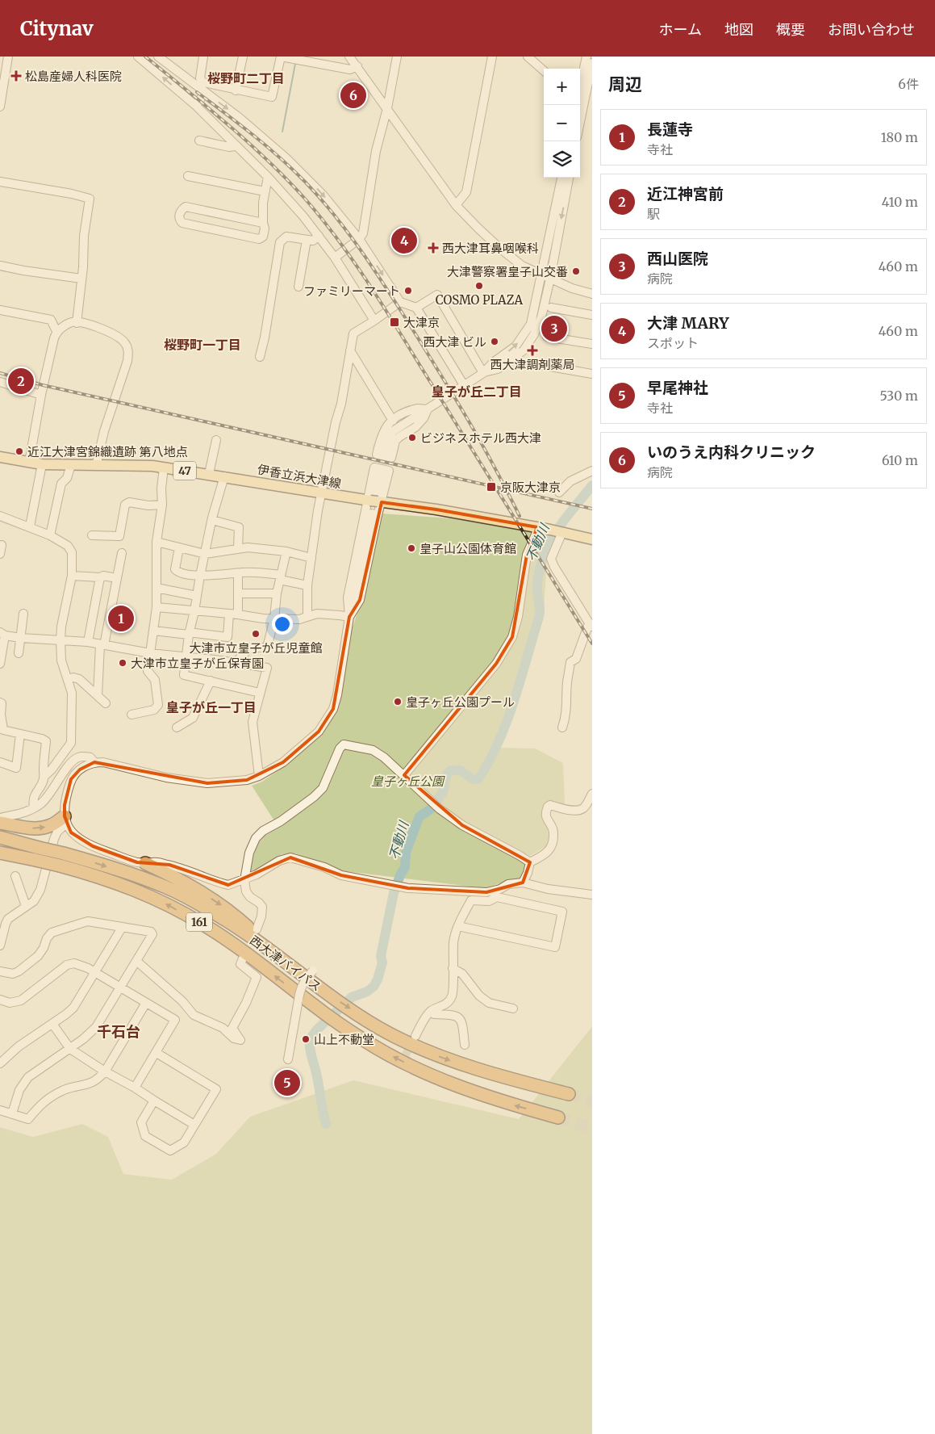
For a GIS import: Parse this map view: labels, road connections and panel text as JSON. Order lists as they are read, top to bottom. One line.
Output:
{"streets":{"highway":["161","西大津バイパス"],"main road":["47","伊香立浜大津線"]},"districts":["桜野町二丁目","桜野町一丁目","皇子が丘二丁目","皇子が丘一丁目","千石台"],"water":["不動川"],"parks":["皇子ヶ丘公園"],"places":{"health":["松島産婦人科医院","西大津耳鼻咽喉科","西大津調剤薬局"],"other":["大津警察署皇子山交番","COSMO PLAZA","ファミリーマート","西大津 ビル","ビジネスホテル西大津","近江大津宮錦織遺跡 第八地点","皇子山公園体育館","大津市立皇子が丘児童館","大津市立皇子が丘保育園","皇子ヶ丘公園プール","山上不動堂"],"transit":["大津京","京阪大津京"]},"page":{"header":"Citynav","nav":["ホーム","地図","概要","お問い合わせ"],"heading":["周辺","6件"],"map_buttons":["+","−"],"pins":["6","4","3","2","1","5"],"list":[{"mark":"1","name":"長蓮寺","note":"寺社","value":"180 m"},{"mark":"2","name":"近江神宮前","note":"駅","value":"410 m"},{"mark":"3","name":"西山医院","note":"病院","value":"460 m"},{"mark":"4","name":"大津 MARY","note":"スポット","value":"460 m"},{"mark":"5","name":"早尾神社","note":"寺社","value":"530 m"},{"mark":"6","name":"いのうえ内科クリニック","note":"病院","value":"610 m"}]}}
